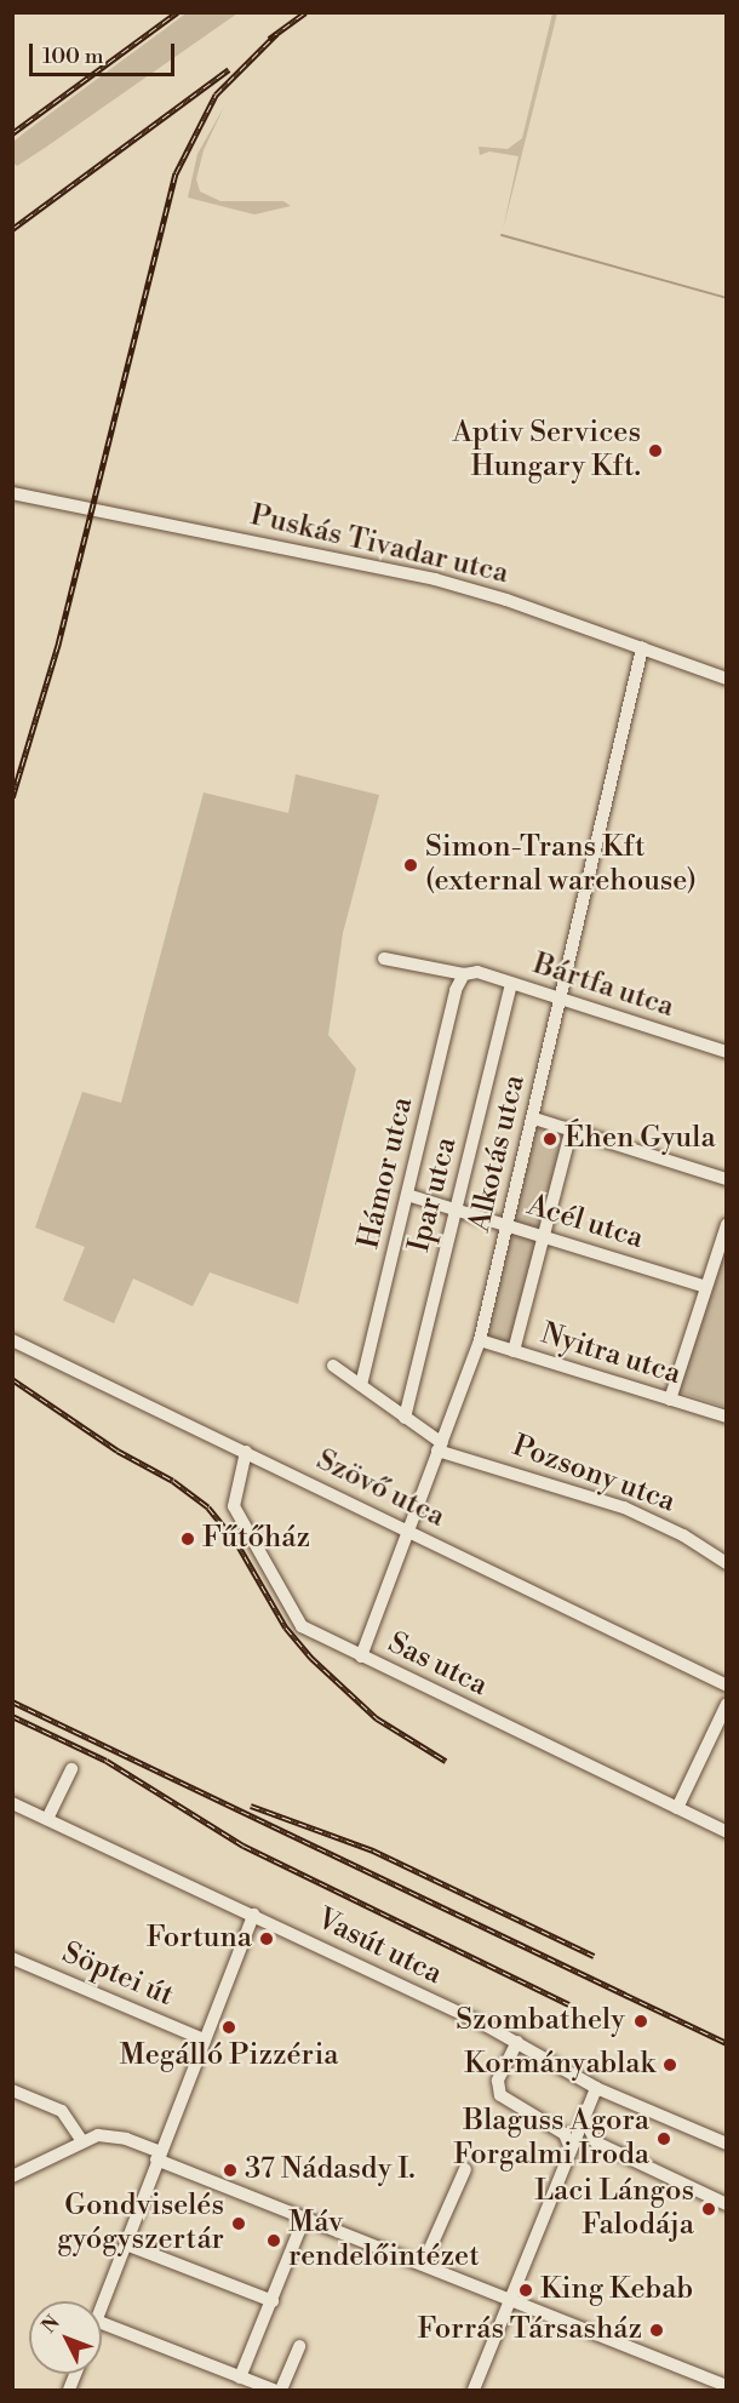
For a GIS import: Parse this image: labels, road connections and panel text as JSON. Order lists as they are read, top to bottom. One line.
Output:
{"streets":{"street":["Puskás Tivadar utca","Bártfa utca","Alkotás utca","Hámor utca","Ipar utca","Acél utca","Nyitra utca","Pozsony utca","Szövő utca","Sas utca","Vasút utca","Söptei út"]},"crossings":[["Puskás Tivadar utca","Alkotás utca"],["Bártfa utca","Alkotás utca"],["Bártfa utca","Hámor utca"],["Bártfa utca","Ipar utca"],["Alkotás utca","Acél utca"],["Alkotás utca","Nyitra utca"],["Alkotás utca","Pozsony utca"],["Alkotás utca","Szövő utca"],["Alkotás utca","Sas utca"],["Hámor utca","Acél utca"],["Hámor utca","Pozsony utca"],["Ipar utca","Acél utca"],["Ipar utca","Pozsony utca"],["Szövő utca","Sas utca"]],"places":["Aptiv Services Hungary Kft.","Simon-Trans Kft (external warehouse)","Éhen Gyula","Fűtőház","Fortuna","Szombathely","Megálló Pizzéria","Kormányablak","Blaguss Agora Forgalmi Iroda","37 Nádasdy I.","Laci Lángos Falodája","Gondviselés gyógyszertár","Máv rendelőintézet","King Kebab","Forrás Társasház"],"scale_bar":"100 m","north":"top left"}
